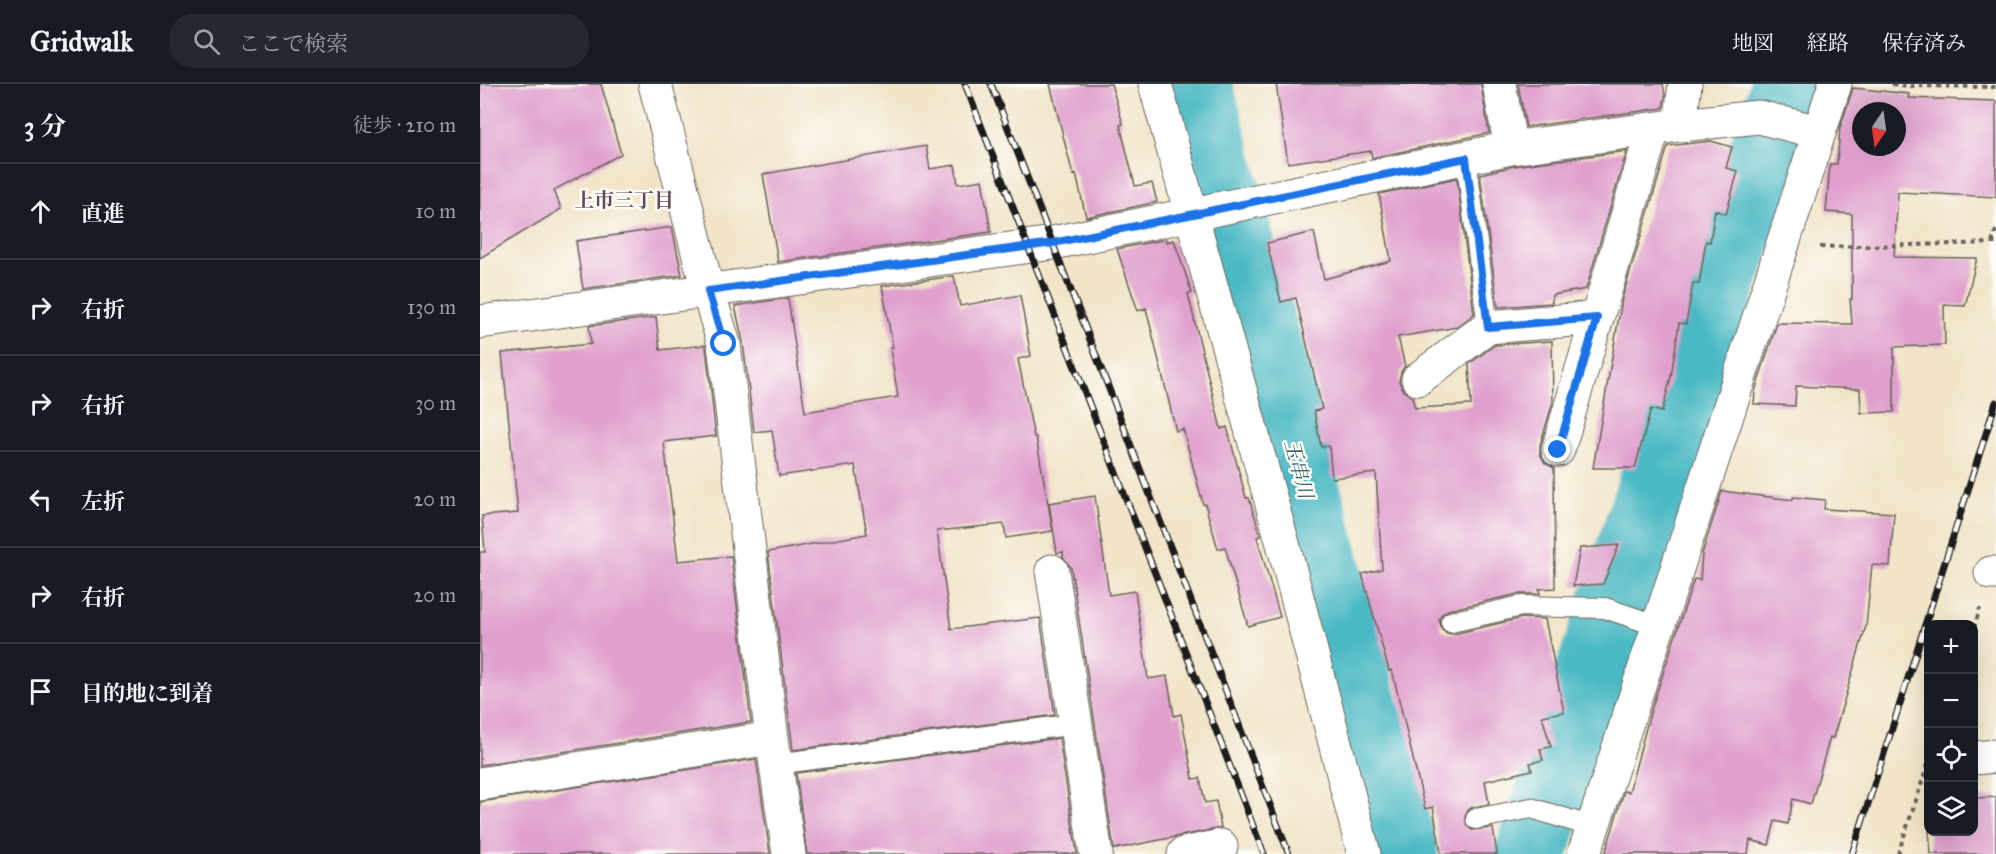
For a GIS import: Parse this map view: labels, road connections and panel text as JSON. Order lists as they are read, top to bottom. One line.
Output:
{"districts":["上市三丁目"],"water":["玉串川"],"north":"bottom","page":{"header":"Gridwalk","search":"ここで検索","nav":["地図","経路","保存済み"],"heading":["3 分","徒歩 · 210 m"],"list":[["直進","10 m"],["右折","130 m"],["右折","30 m"],["左折","20 m"],["右折","20 m"],"目的地に到着"],"map_buttons":["+","−"]}}
